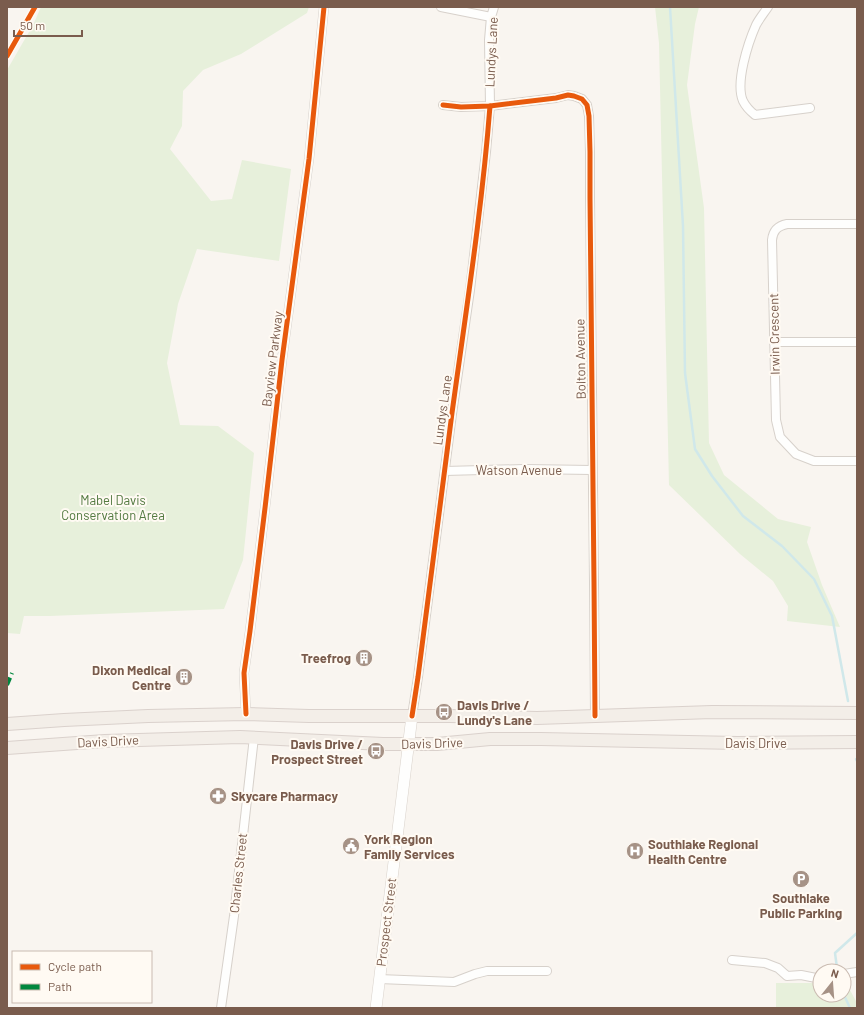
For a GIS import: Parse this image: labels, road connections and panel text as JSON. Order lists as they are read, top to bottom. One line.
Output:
{"streets":{"main road":["Davis Drive","Prospect Street"],"street":["Lundys Lane","Irwin Crescent","Bayview Parkway","Bolton Avenue","Watson Avenue","Charles Street"]},"crossings":[["Lundys Lane","Bolton Avenue"],["Lundys Lane","Watson Avenue"],["Lundys Lane","Davis Drive"],["Lundys Lane","Prospect Street"],["Bayview Parkway","Davis Drive"],["Bolton Avenue","Watson Avenue"],["Bolton Avenue","Davis Drive"],["Davis Drive","Charles Street"],["Davis Drive","Prospect Street"]],"parks":["Mabel Davis Conservation Area"],"places":{"building":["Treefrog","Dixon Medical Centre"],"bus stop":["Davis Drive / Lundy's Lane","Davis Drive / Prospect Street"],"pharmacy":["Skycare Pharmacy"],"public building":["York Region Family Services"],"hospital":["Southlake Regional Health Centre"],"parking":["Southlake Public Parking"]},"legend":["Cycle path","Path"],"scale_bar":"50 m","north":"top"}
